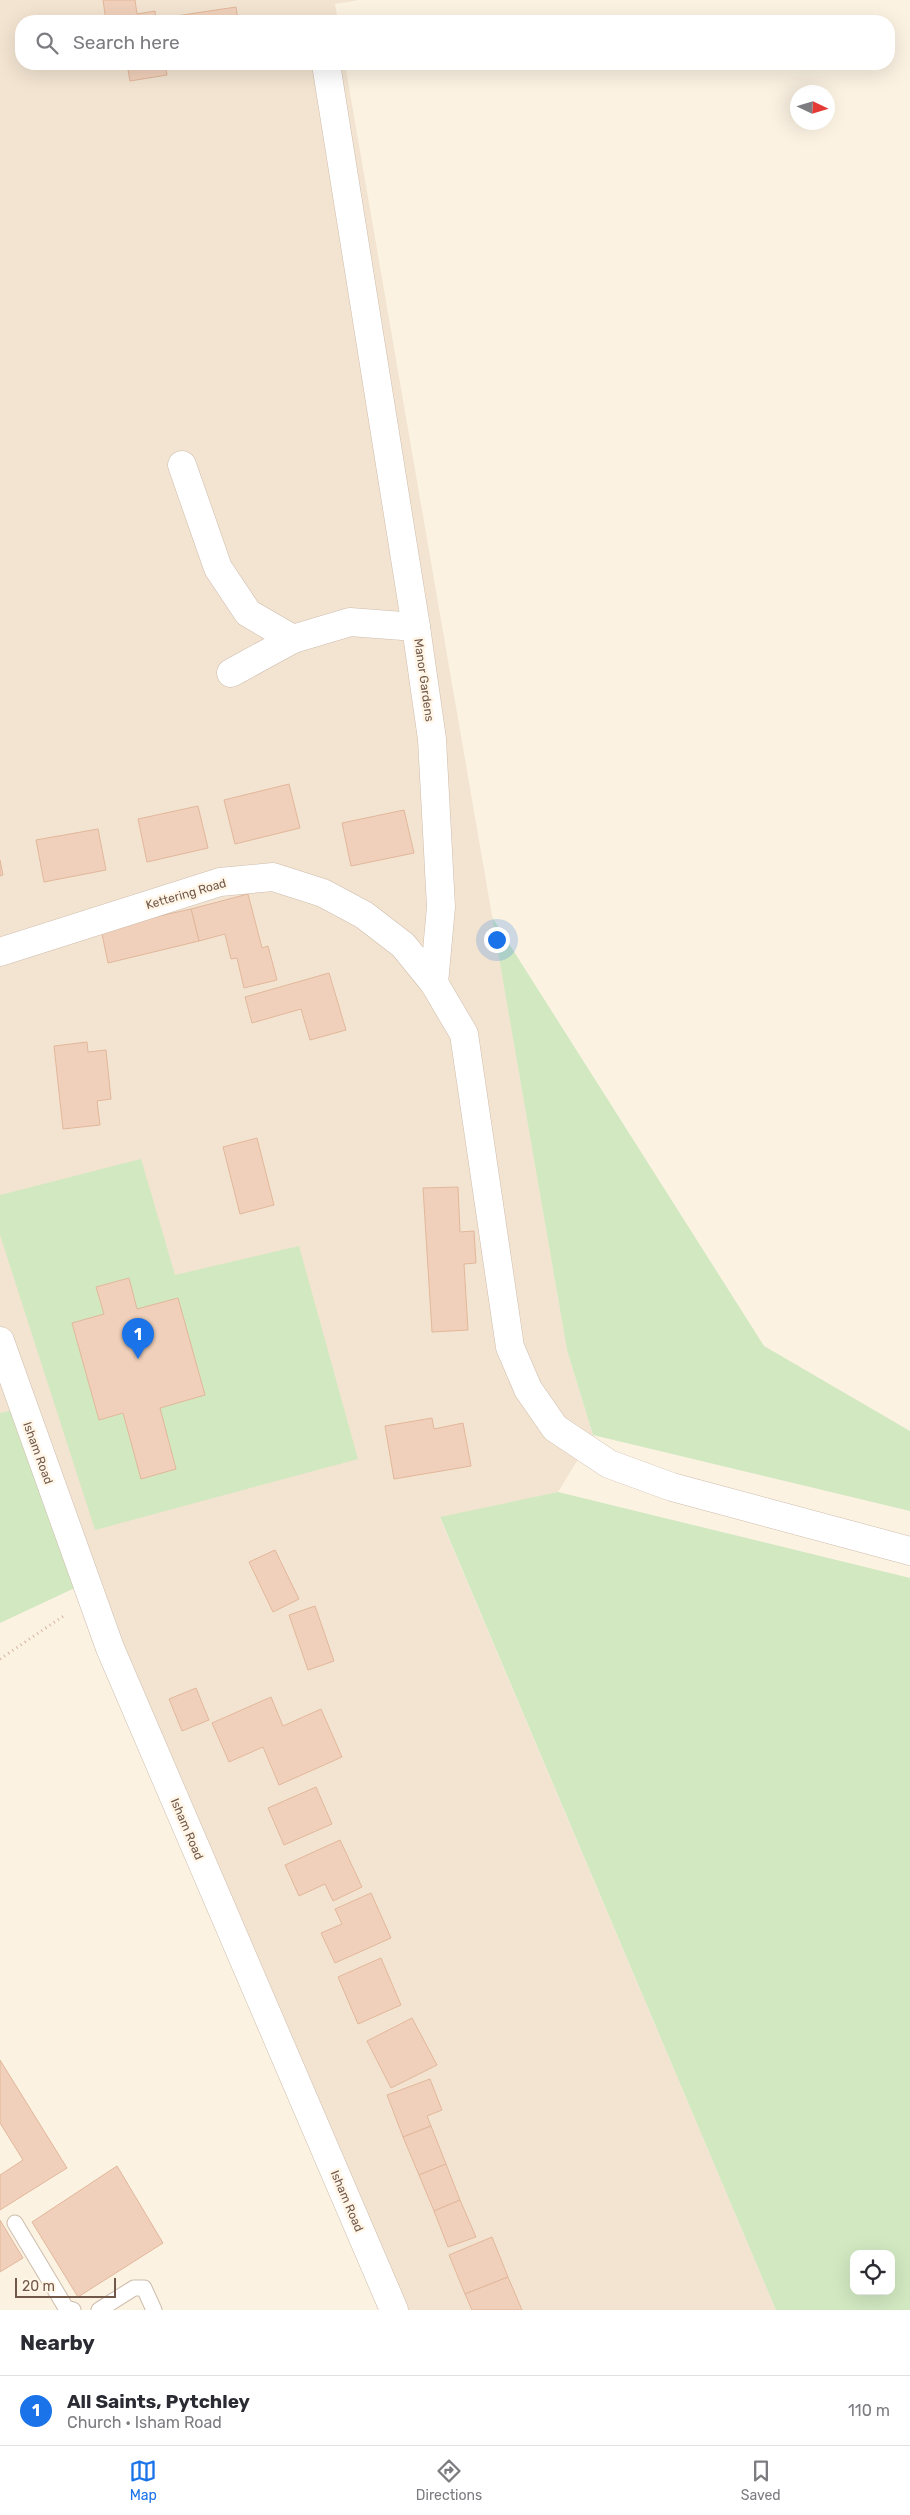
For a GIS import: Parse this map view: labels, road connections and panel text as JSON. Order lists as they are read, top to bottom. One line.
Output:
{"streets":{"street":["Manor Gardens","Kettering Road","Isham Road"]},"crossings":[["Manor Gardens","Kettering Road"]],"scale_bar":"20 m","north":"right","page":{"search":"Search here","pins":"1","scale":"20 m","heading":"Nearby","list":[{"mark":"1","name":"All Saints, Pytchley","note":"Church · Isham Road","value":"110 m"}],"nav":["Map","Directions","Saved"]}}
